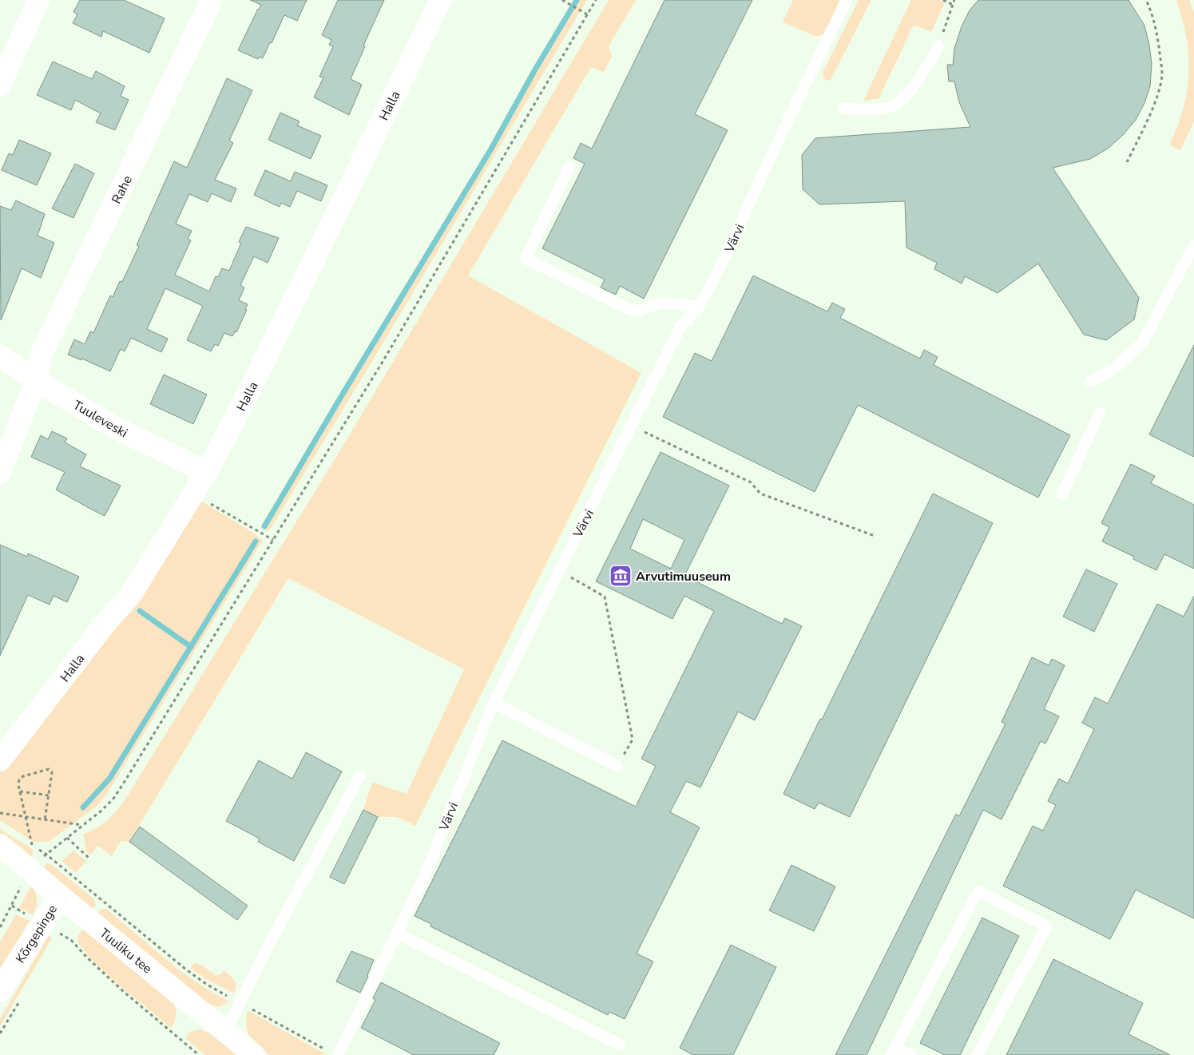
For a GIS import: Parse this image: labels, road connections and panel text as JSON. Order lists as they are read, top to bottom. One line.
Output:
{"streets":{"street":["Halla","Rahe","Tuuleveski","Kõrgepinge","Tuuliku tee"],"lane":["Värvi"]},"crossings":[["Halla","Tuuleveski"],["Rahe","Tuuleveski"],["Kõrgepinge","Tuuliku tee"]],"places":{"museum":["Arvutimuuseum"]}}
